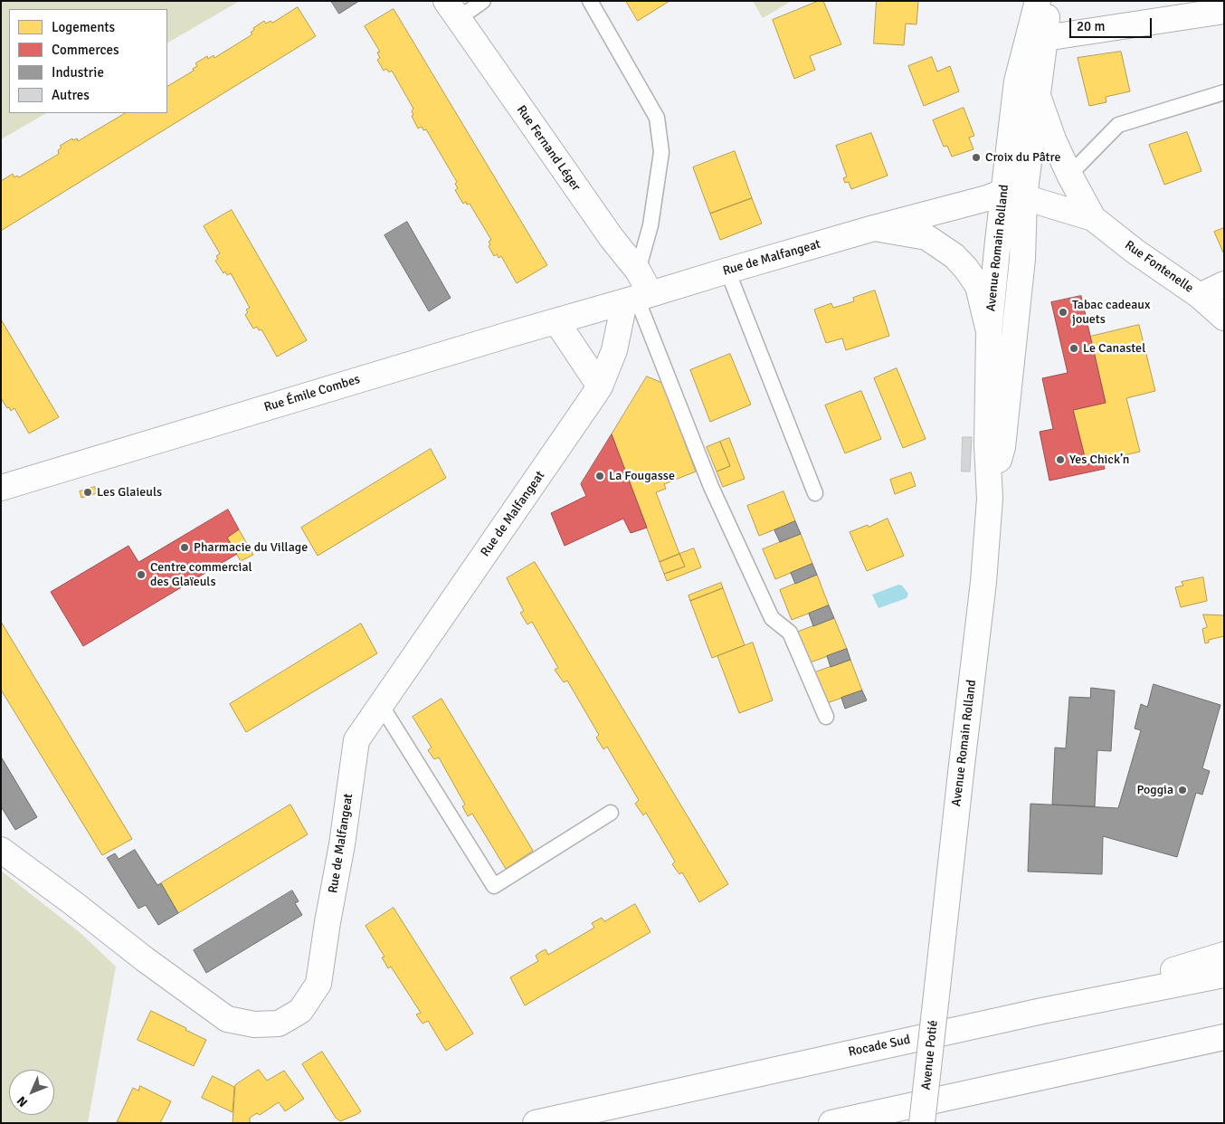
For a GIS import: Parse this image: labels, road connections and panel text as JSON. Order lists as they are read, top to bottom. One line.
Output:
{"streets":{"main road":["Rue Fernand Léger","Avenue Romain Rolland","Rue de Malfangeat","Rue Fontenelle","Rue Émile Combes","Rocade Sud","Avenue Potié"]},"crossings":[["Rue Fernand Léger","Rue de Malfangeat"],["Rue Fernand Léger","Rue Émile Combes"],["Avenue Romain Rolland","Rue de Malfangeat"],["Avenue Romain Rolland","Rue Fontenelle"],["Avenue Romain Rolland","Avenue Potié"],["Rue de Malfangeat","Rue Fontenelle"],["Rue de Malfangeat","Rue Émile Combes"]],"places":["Croix du Pâtre","Tabac cadeaux jouets","Le Canastel","Yes Chick’n","La Fougasse","Les Glaieuls","Pharmacie du Village","Centre commercial des Glaïeuls","Poggia"],"legend":["Logements","Commerces","Industrie","Autres"],"scale_bar":"20 m","north":"bottom left"}
